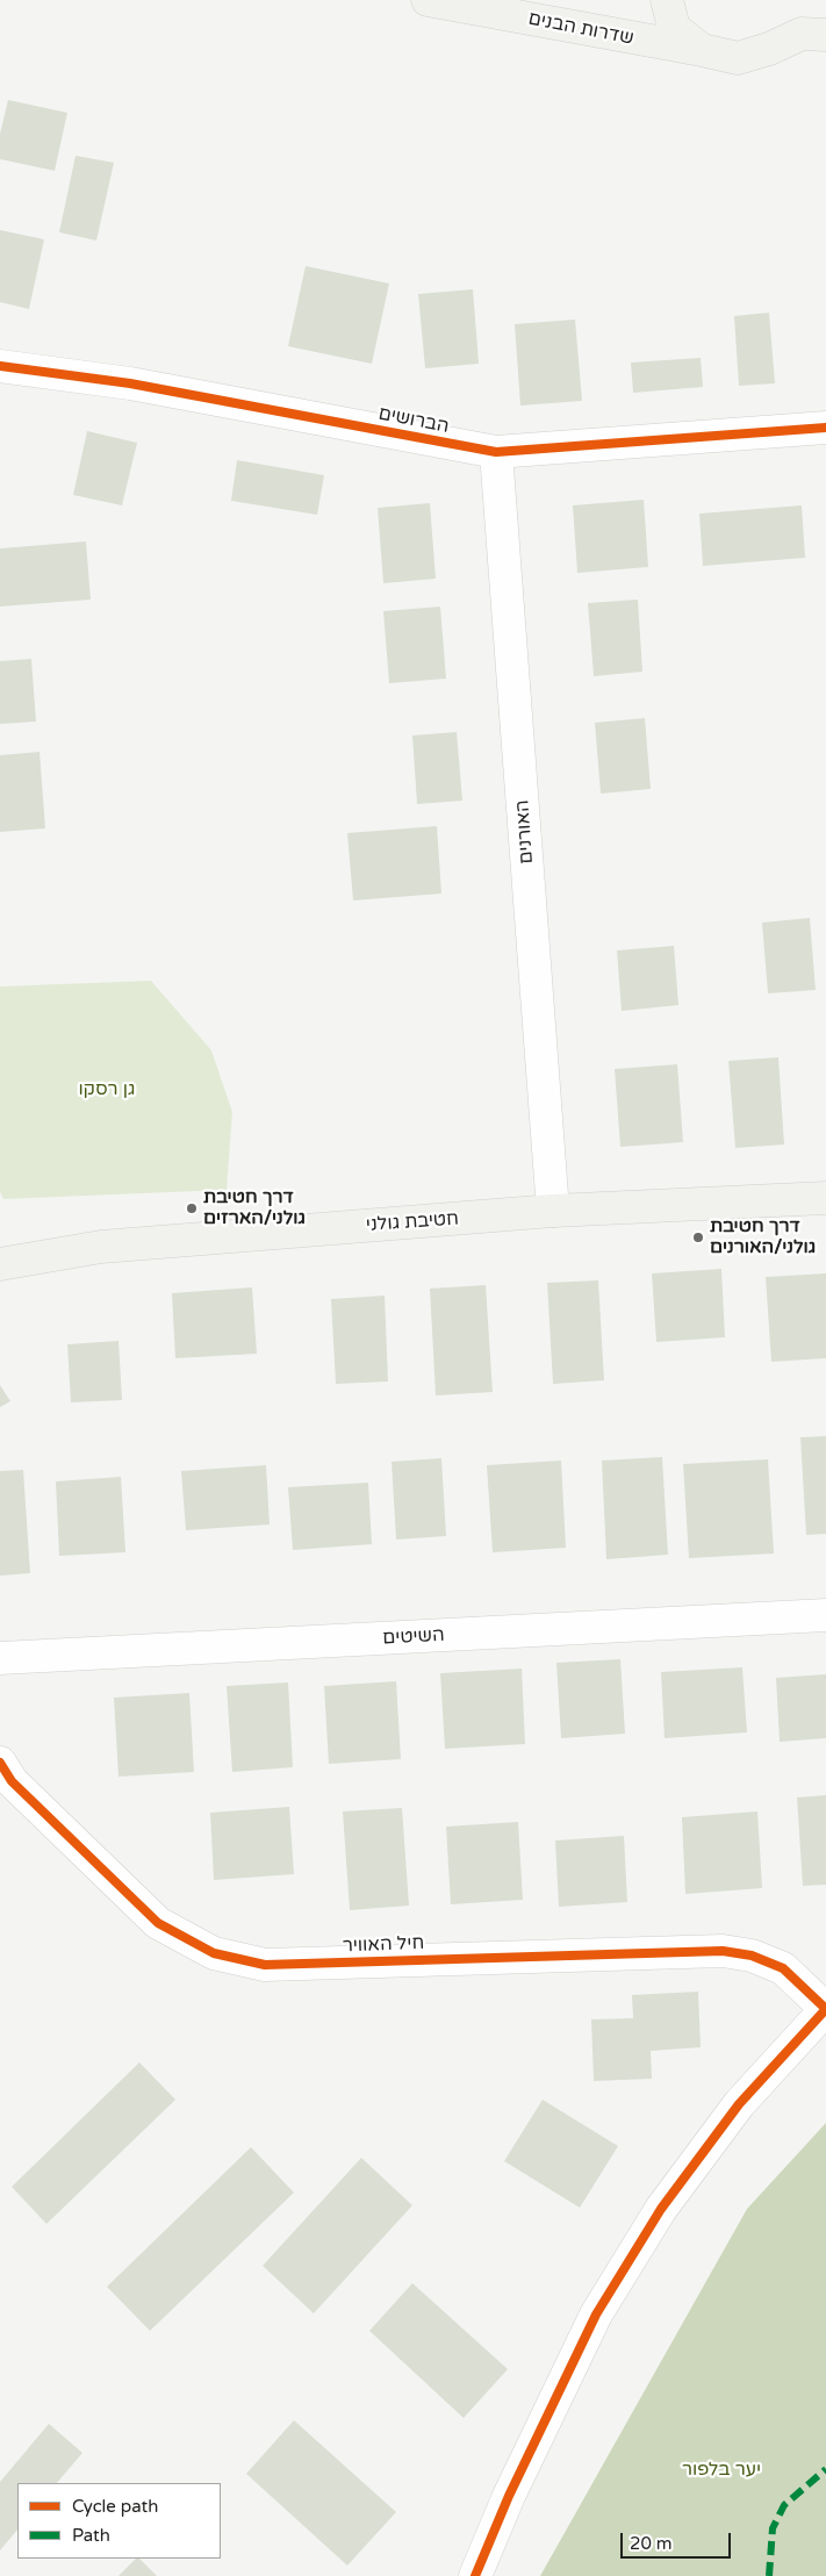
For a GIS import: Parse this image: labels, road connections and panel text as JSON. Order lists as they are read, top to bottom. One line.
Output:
{"streets":{"street":["שדרות הבנים","הברושים","האורנים","חטיבת גולני","השיטים","חיל האוויר"]},"crossings":[["הברושים","האורנים"],["האורנים","חטיבת גולני"]],"parks":["גן רסקו","יער בלפור"],"places":["דרך חטיבת גולני/הארזים","דרך חטיבת גולני/האורנים"],"legend":["Cycle path","Path"],"scale_bar":"20 m"}
